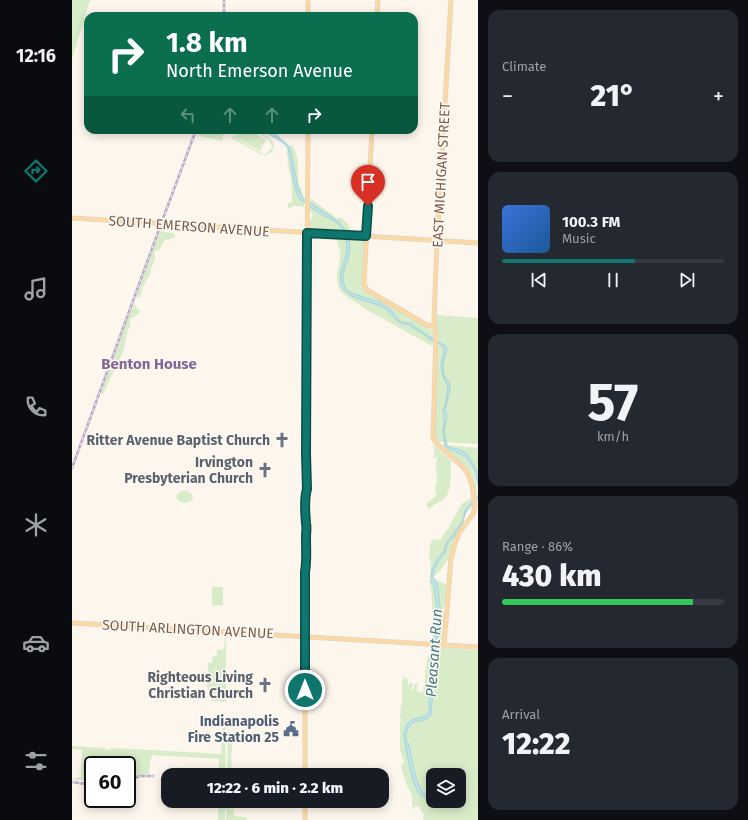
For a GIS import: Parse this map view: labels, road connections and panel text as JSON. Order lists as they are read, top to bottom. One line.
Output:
{"streets":{"main road":["EAST MICHIGAN STREET","SOUTH EMERSON AVENUE","SOUTH ARLINGTON AVENUE"]},"crossings":[["EAST MICHIGAN STREET","SOUTH EMERSON AVENUE"],["EAST MICHIGAN STREET","SOUTH ARLINGTON AVENUE"]],"districts":["Benton House"],"water":["Pleasant Run"],"places":{"church":["Ritter Avenue Baptist Church","Irvington Presbyterian Church","Righteous Living Christian Church"],"public building":["Indianapolis Fire Station 25"]},"page":{"tabs":"12:16","tile":["Climate",["57","km/h"],["Range · 86%","430 km"],["Arrival","12:22"]],"turn":["1.8 km","North Emerson Avenue"],"heat":["−","21°","+"],"song":["100.3 FM","Music"],"limit":"60","trip":"12:22 · 6 min · 2.2 km"}}
